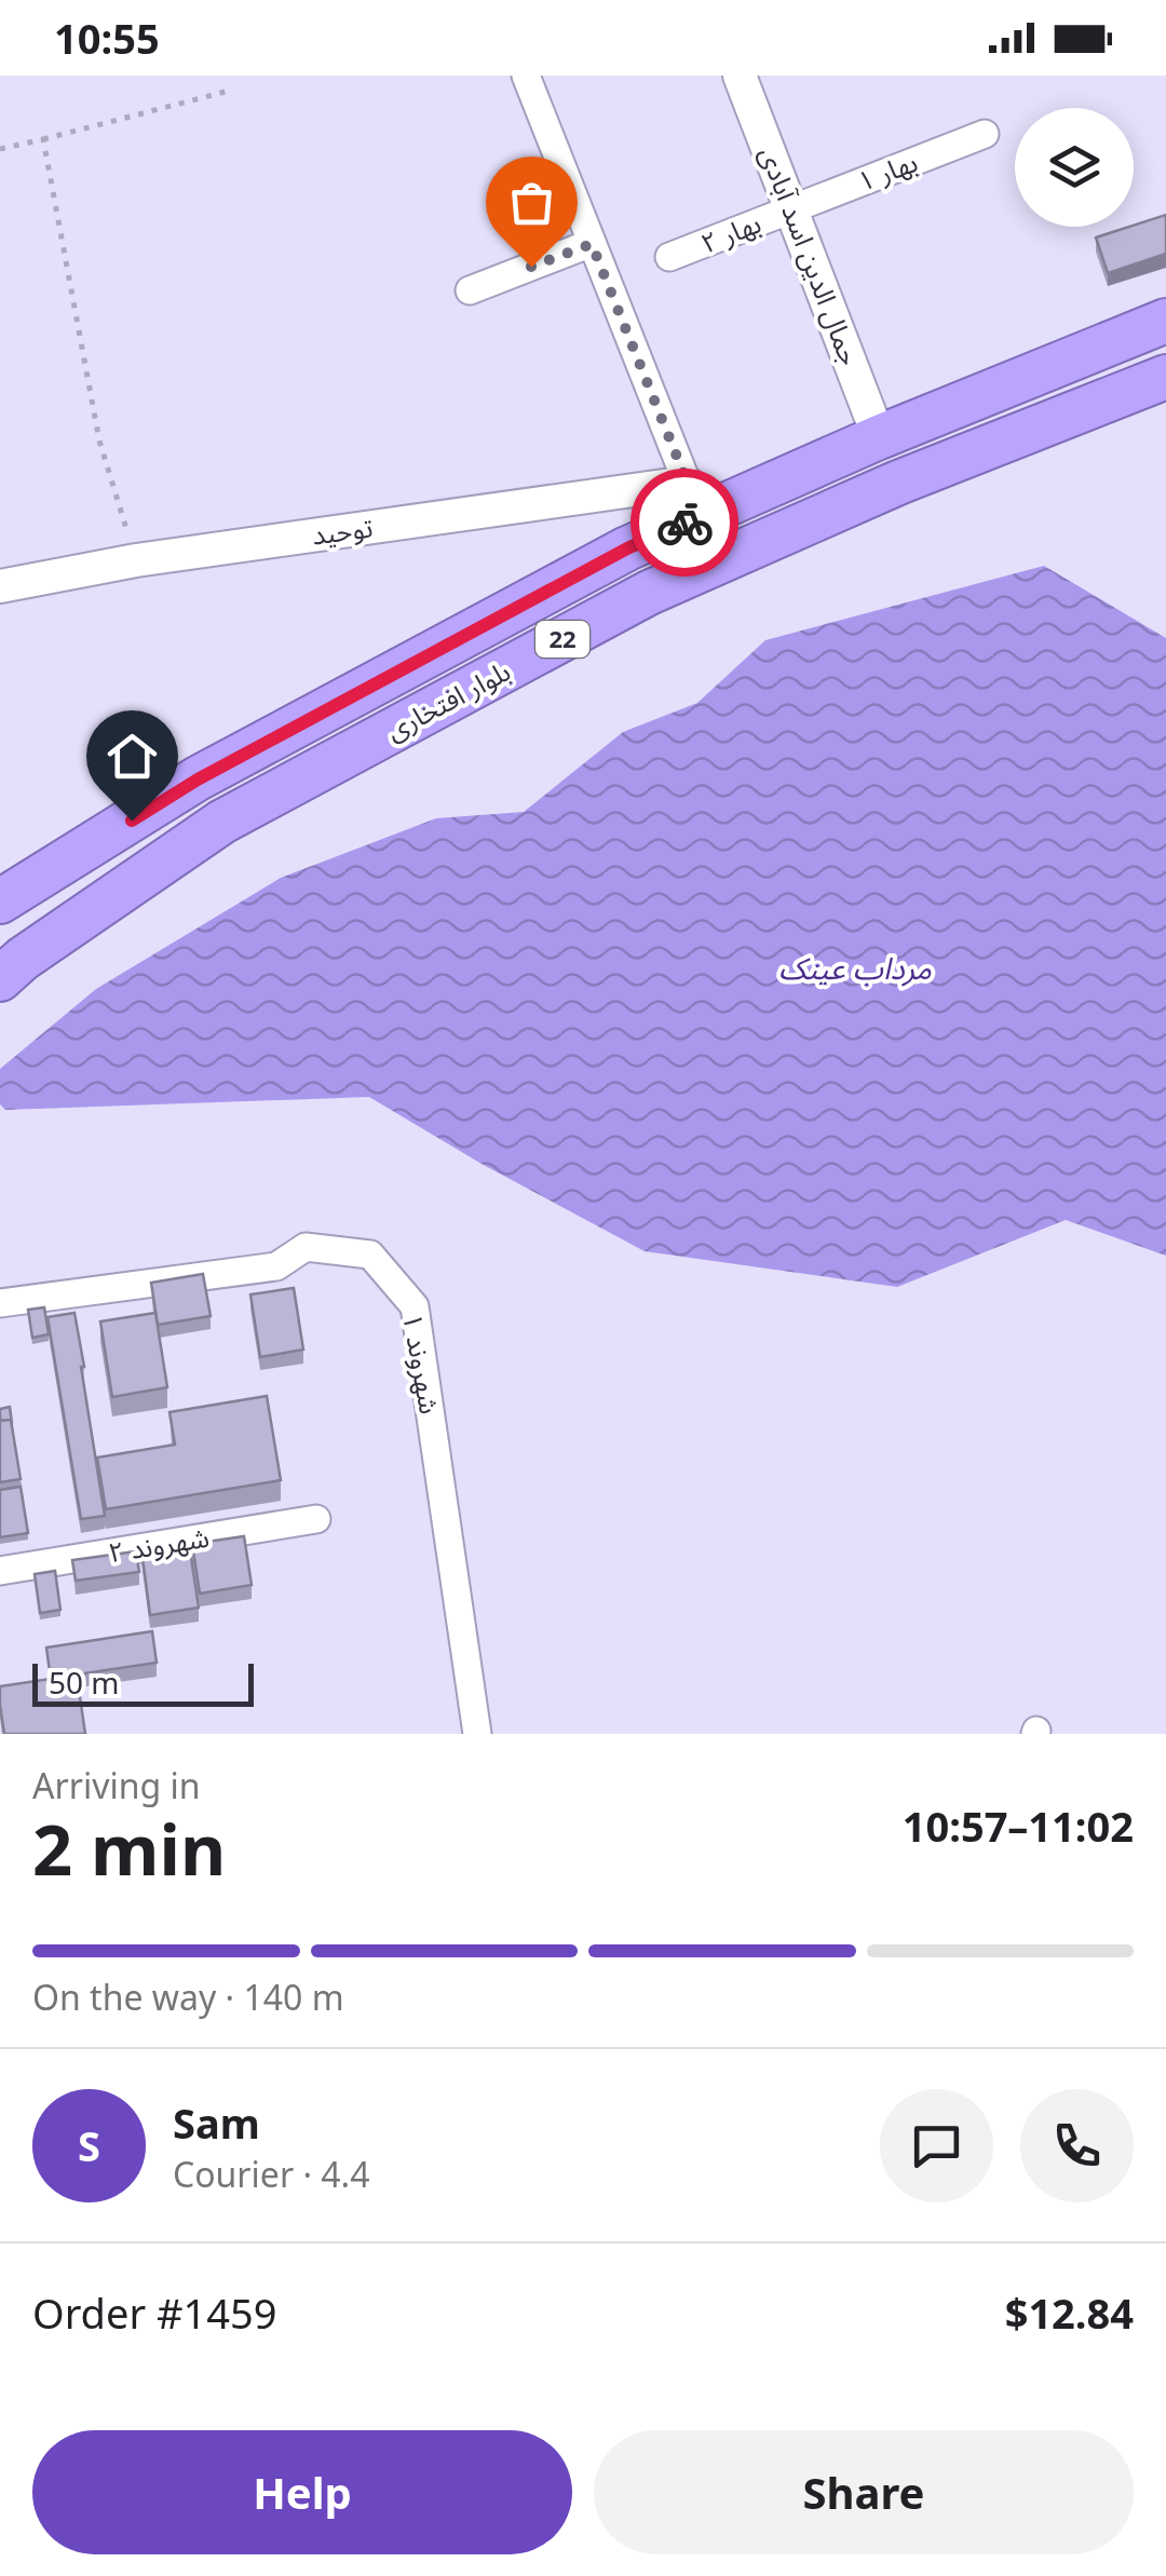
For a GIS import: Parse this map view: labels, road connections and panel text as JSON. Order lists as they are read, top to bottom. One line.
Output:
{"streets":{"highway":["22","بلوار افتخاری"],"street":["بهار ۱","بهار ۲","جمال الدین اسد آبادی","توحید","شهروند ۱","شهروند ۲"]},"crossings":[["بهار ۱","بهار ۲"],["بهار ۱","جمال الدین اسد آبادی"],["بهار ۲","جمال الدین اسد آبادی"],["جمال الدین اسد آبادی","بلوار افتخاری"],["توحید","بلوار افتخاری"]],"water":["مرداب عینک"],"scale_bar":"50 m","page":{"status":"10:55","scale":"50 m","heading":["2 min","Arriving in","10:57–11:02"],"panel":["Sam","Courier · 4.4","Order #1459","$12.84"],"bar":"On the way · 140 m","round":"S","buttons":["Help","Share"]}}
